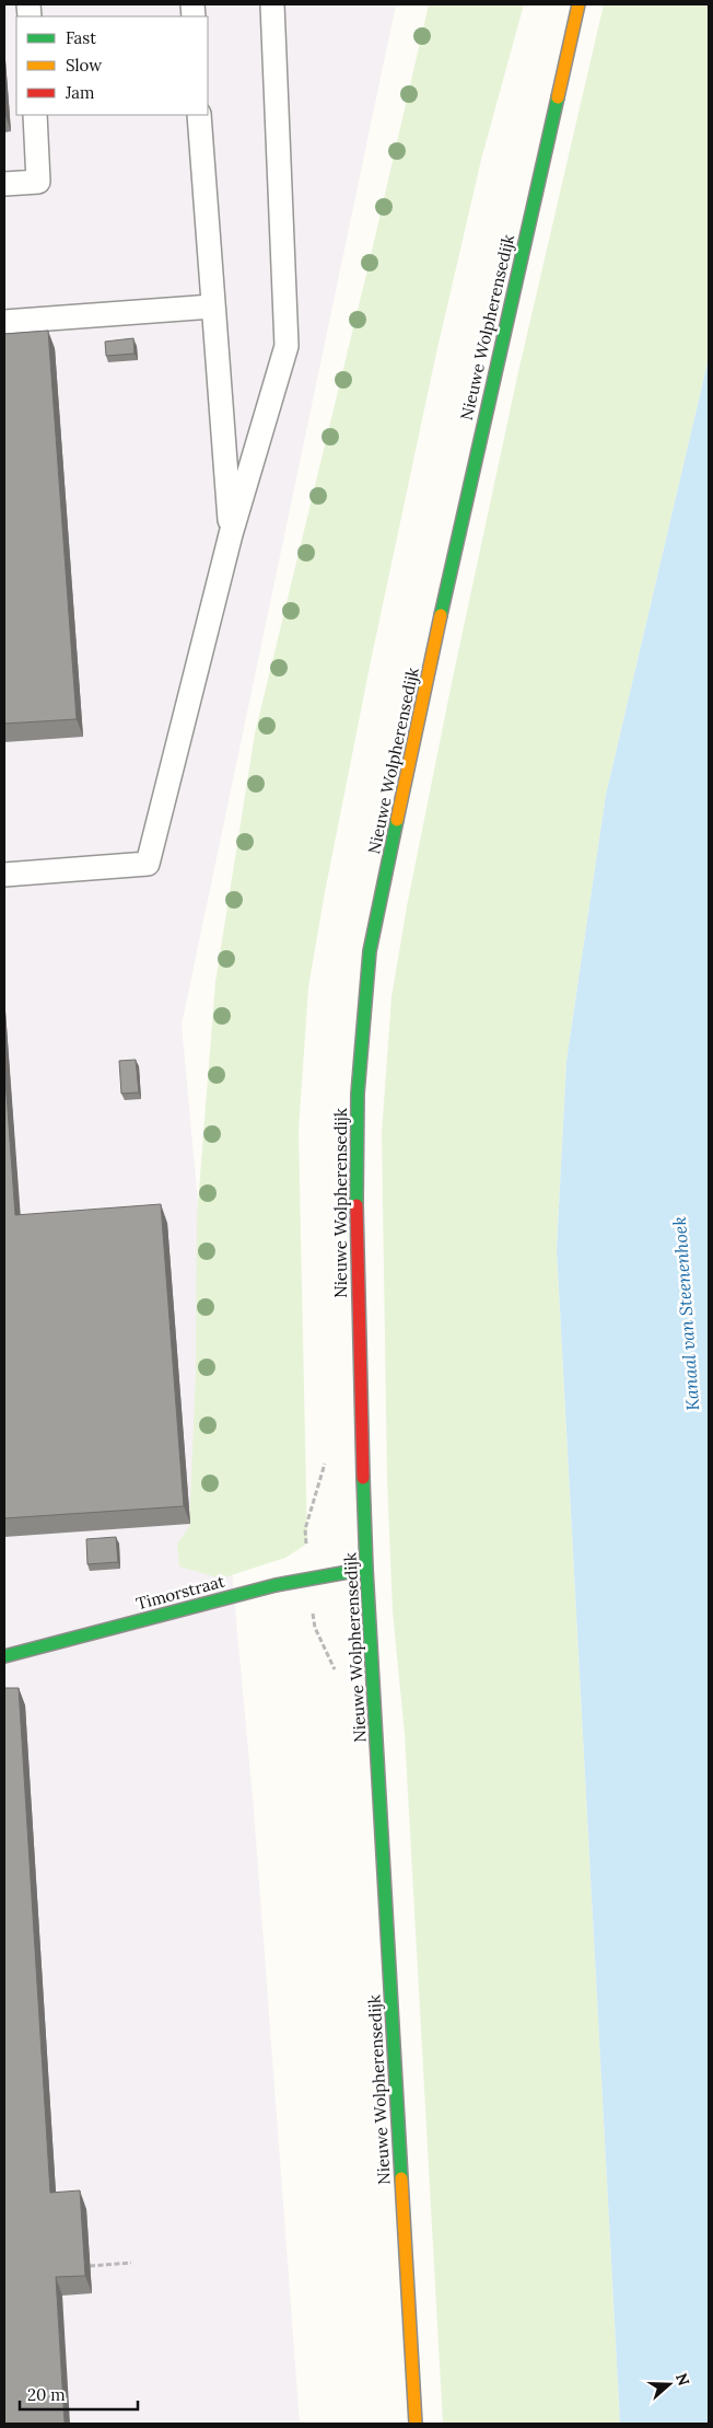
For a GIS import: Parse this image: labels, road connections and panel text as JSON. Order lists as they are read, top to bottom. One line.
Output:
{"streets":{"street":["Nieuwe Wolpherensedijk","Timorstraat"]},"crossings":[["Nieuwe Wolpherensedijk","Timorstraat"]],"water":["Kanaal van Steenenhoek"],"legend":["Fast","Slow","Jam"],"scale_bar":"20 m","north":"right"}
